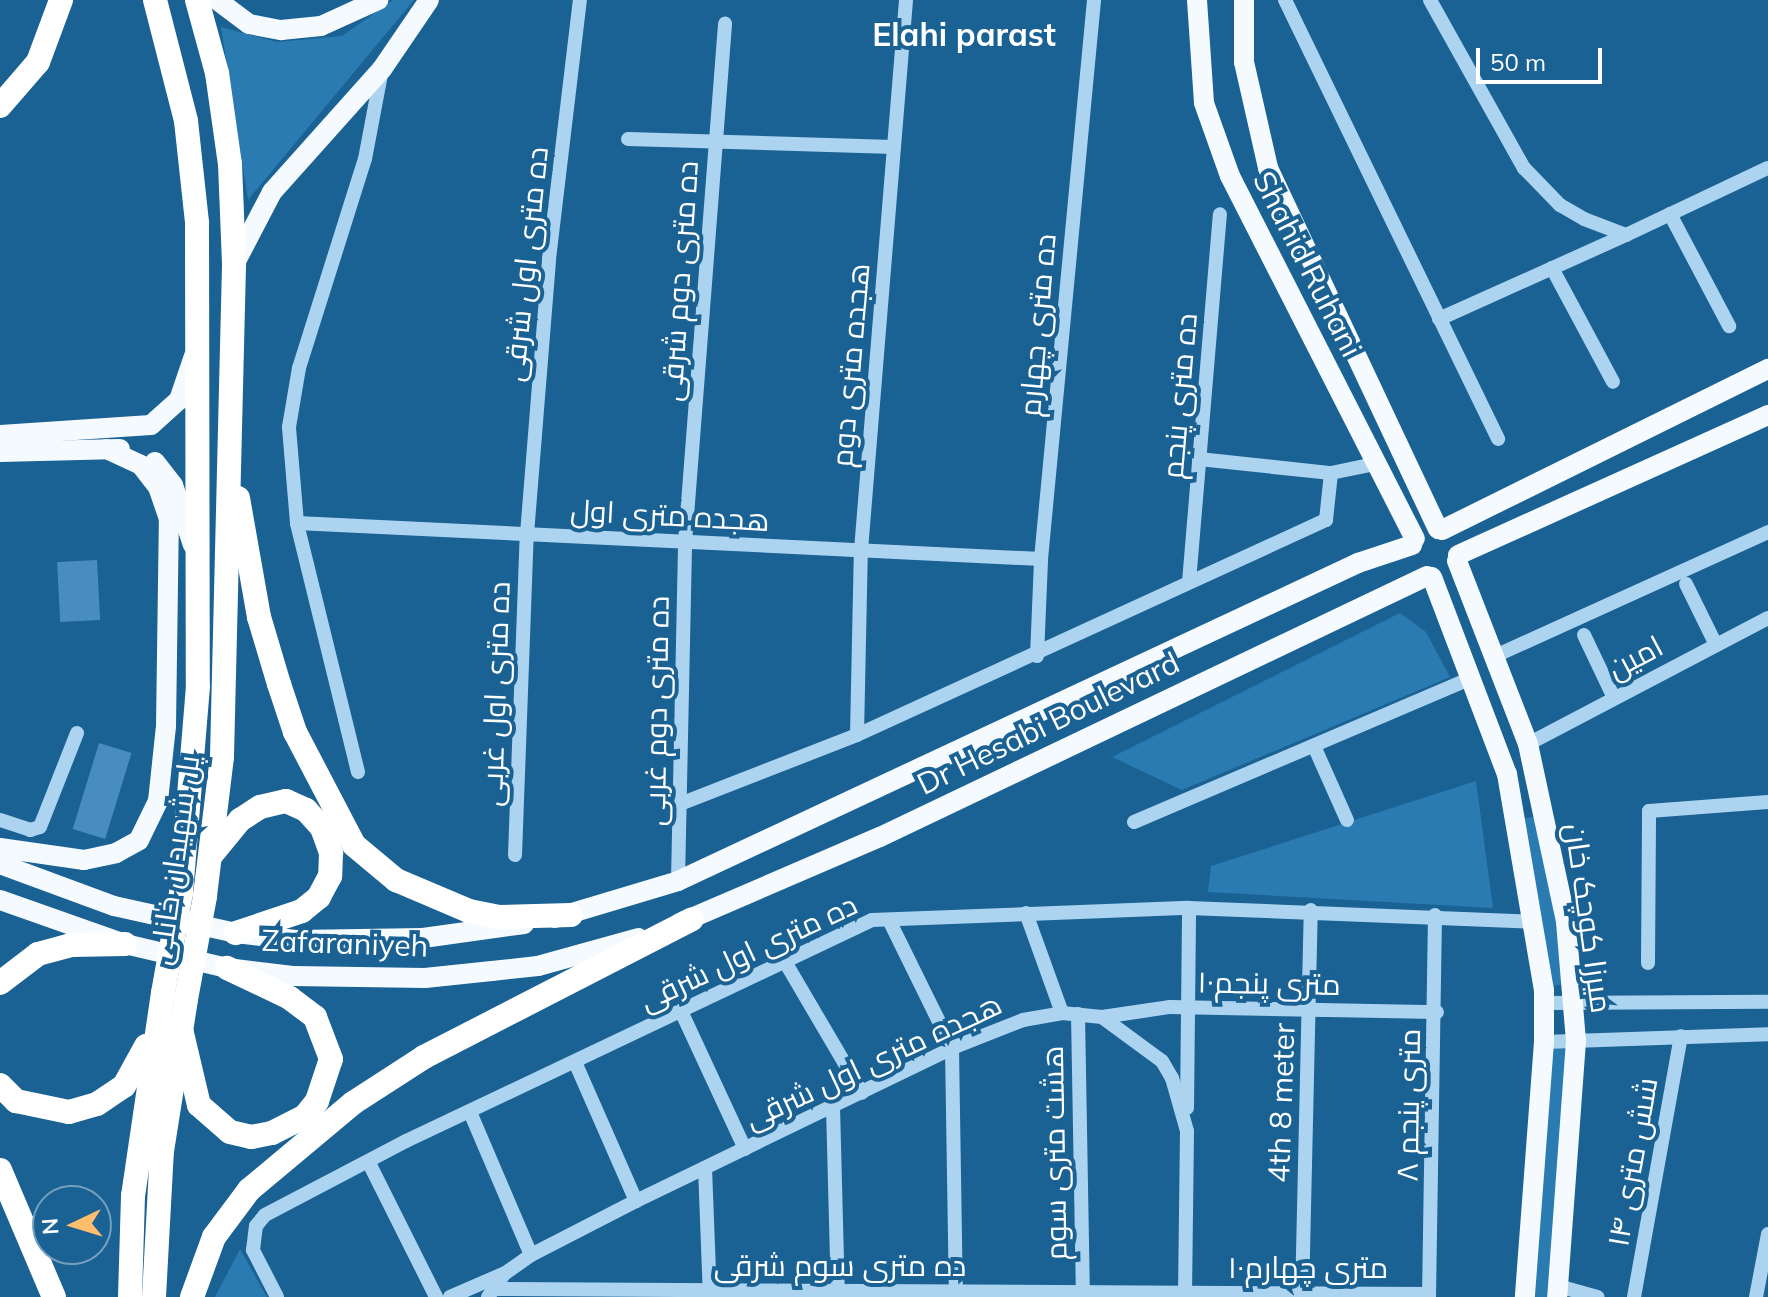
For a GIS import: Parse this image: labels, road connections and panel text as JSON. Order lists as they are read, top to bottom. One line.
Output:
{"streets":{"highway":["پل شهیدان خانلی"],"main road":["Shahid Ruhani","Dr Hesabi Boulevard","میرزا کوچک خان","Zafaraniyeh"],"street":["ده متری اول شرقی","ده متری دوم شرقی","ده متری چهارم","هجده متری دوم","ده متری پنجم","هجده متری اول","امین","ده متری اول غربی","ده متری دوم غربی","۱۰متری پنجم","هجده متری اول شرقی","4th 8 meter","۸ متری پنجم","هشت متری سوم","شش متری ۱۴","ده متری سوم شرقی","۱۰متری چهارم"]},"crossings":[["ده متری اول شرقی","هجده متری اول"],["ده متری اول شرقی","ده متری اول غربی"],["ده متری اول شرقی","میرزا کوچک خان"],["ده متری اول شرقی","4th 8 meter"],["ده متری اول شرقی","۸ متری پنجم"],["Shahid Ruhani","Dr Hesabi Boulevard"],["Shahid Ruhani","میرزا کوچک خان"],["ده متری دوم شرقی","هجده متری اول"],["ده متری دوم شرقی","ده متری دوم غربی"],["ده متری چهارم","هجده متری اول"],["هجده متری دوم","هجده متری اول"],["هجده متری اول","ده متری اول غربی"],["هجده متری اول","ده متری دوم غربی"],["امین","میرزا کوچک خان"],["ده متری دوم غربی","Dr Hesabi Boulevard"],["ده متری دوم غربی","Zafaraniyeh"],["Dr Hesabi Boulevard","میرزا کوچک خان"],["Dr Hesabi Boulevard","Zafaraniyeh"],["۱۰متری پنجم","هجده متری اول شرقی"],["۱۰متری پنجم","4th 8 meter"],["۱۰متری پنجم","۸ متری پنجم"],["هجده متری اول شرقی","هشت متری سوم"],["هجده متری اول شرقی","ده متری سوم شرقی"],["هجده متری اول شرقی","۱۰متری چهارم"],["4th 8 meter","۱۰متری چهارم"],["۸ متری پنجم","۱۰متری چهارم"],["هشت متری سوم","ده متری سوم شرقی"],["ده متری سوم شرقی","۱۰متری چهارم"]],"districts":["Elahi parast"],"scale_bar":"50 m","north":"left"}
